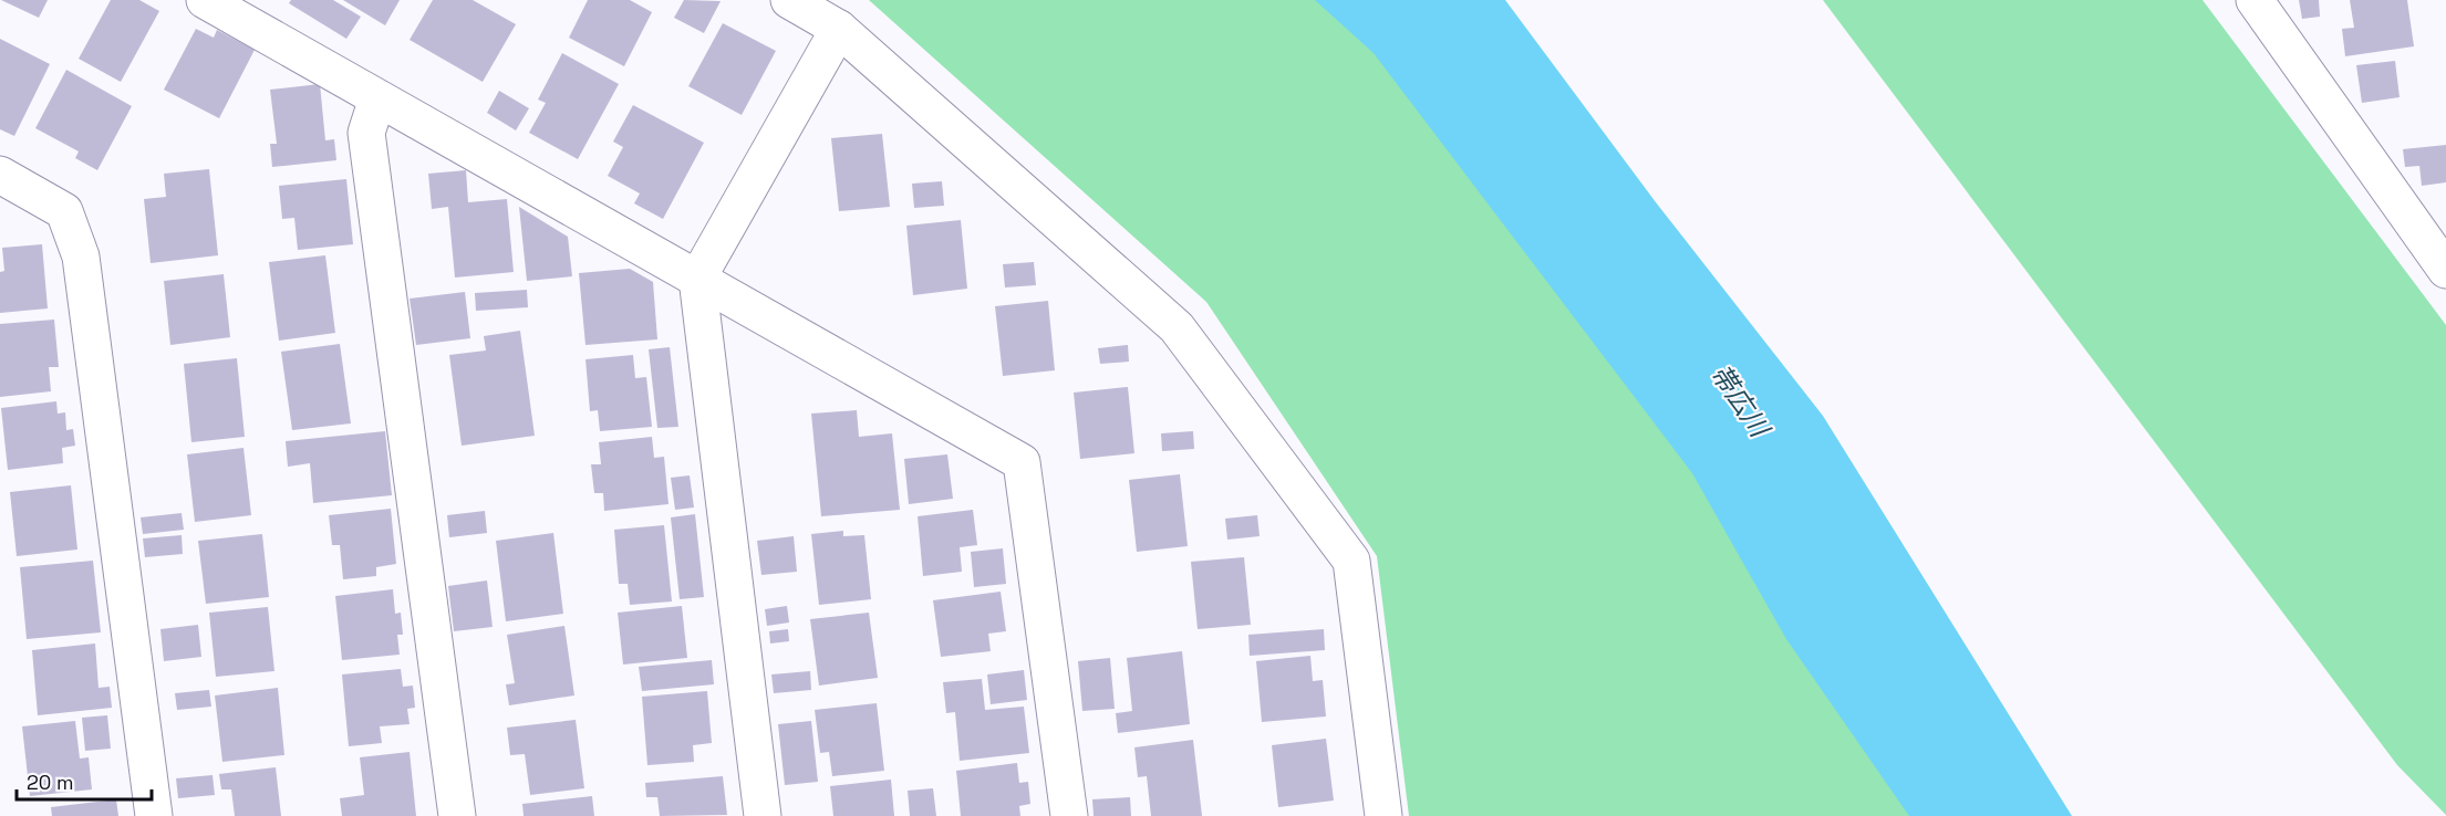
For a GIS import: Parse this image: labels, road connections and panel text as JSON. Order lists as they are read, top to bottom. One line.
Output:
{"water":["帯広川"],"scale_bar":"20 m"}
